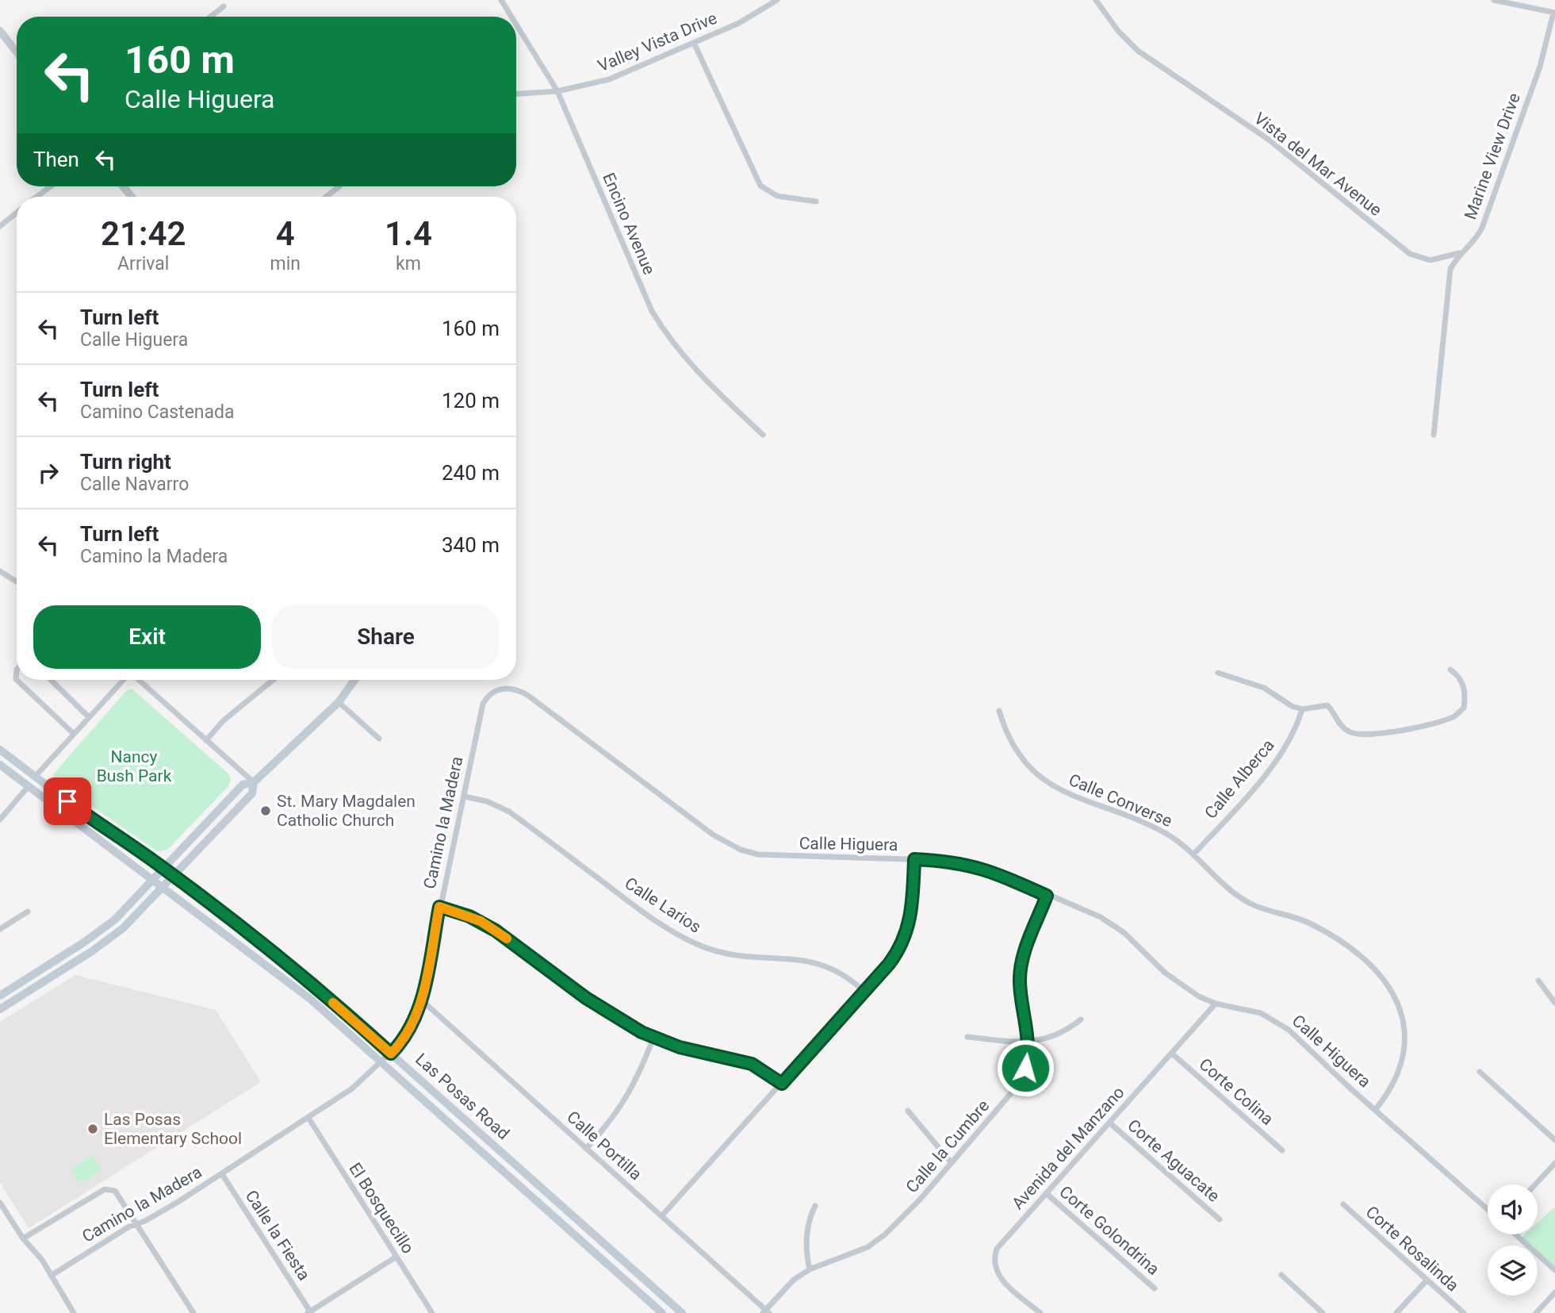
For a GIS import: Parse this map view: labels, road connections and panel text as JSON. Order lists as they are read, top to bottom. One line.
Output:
{"streets":{"main road":["Las Posas Road"],"street":["Valley Vista Drive","Marine View Drive","Vista del Mar Avenue","Encino Avenue","Calle Alberca","Calle Converse","Camino la Madera","Calle Higuera","Calle Larios","Corte Colina","Calle Portilla","Calle la Cumbre","Avenida del Manzano","Corte Aguacate","El Bosquecillo","Corte Golondrina","Calle la Fiesta","Corte Rosalinda"]},"crossings":[["Valley Vista Drive","Encino Avenue"],["Marine View Drive","Vista del Mar Avenue"],["Calle Alberca","Calle Converse"],["Calle Converse","Calle Higuera"],["Camino la Madera","Calle Higuera"],["Camino la Madera","Calle Larios"],["Camino la Madera","Las Posas Road"],["Camino la Madera","Calle Portilla"],["Camino la Madera","El Bosquecillo"],["Camino la Madera","Calle la Fiesta"],["Calle Higuera","Calle la Cumbre"],["Calle Higuera","Avenida del Manzano"],["Corte Colina","Avenida del Manzano"],["Calle Portilla","Calle la Cumbre"],["Avenida del Manzano","Corte Aguacate"],["Avenida del Manzano","Corte Golondrina"]],"parks":["Nancy Bush Park"],"places":["St. Mary Magdalen Catholic Church","Las Posas Elementary School"],"page":{"turn":["160 m","Calle Higuera"],"then":"Then","eta":["21:42","Arrival","4","min","1.4","km"],"list":[{"name":"Turn left","note":"Calle Higuera","value":"160 m"},{"name":"Turn left","note":"Camino Castenada","value":"120 m"},{"name":"Turn right","note":"Calle Navarro","value":"240 m"},{"name":"Turn left","note":"Camino la Madera","value":"340 m"}],"buttons":["Exit","Share"]}}
